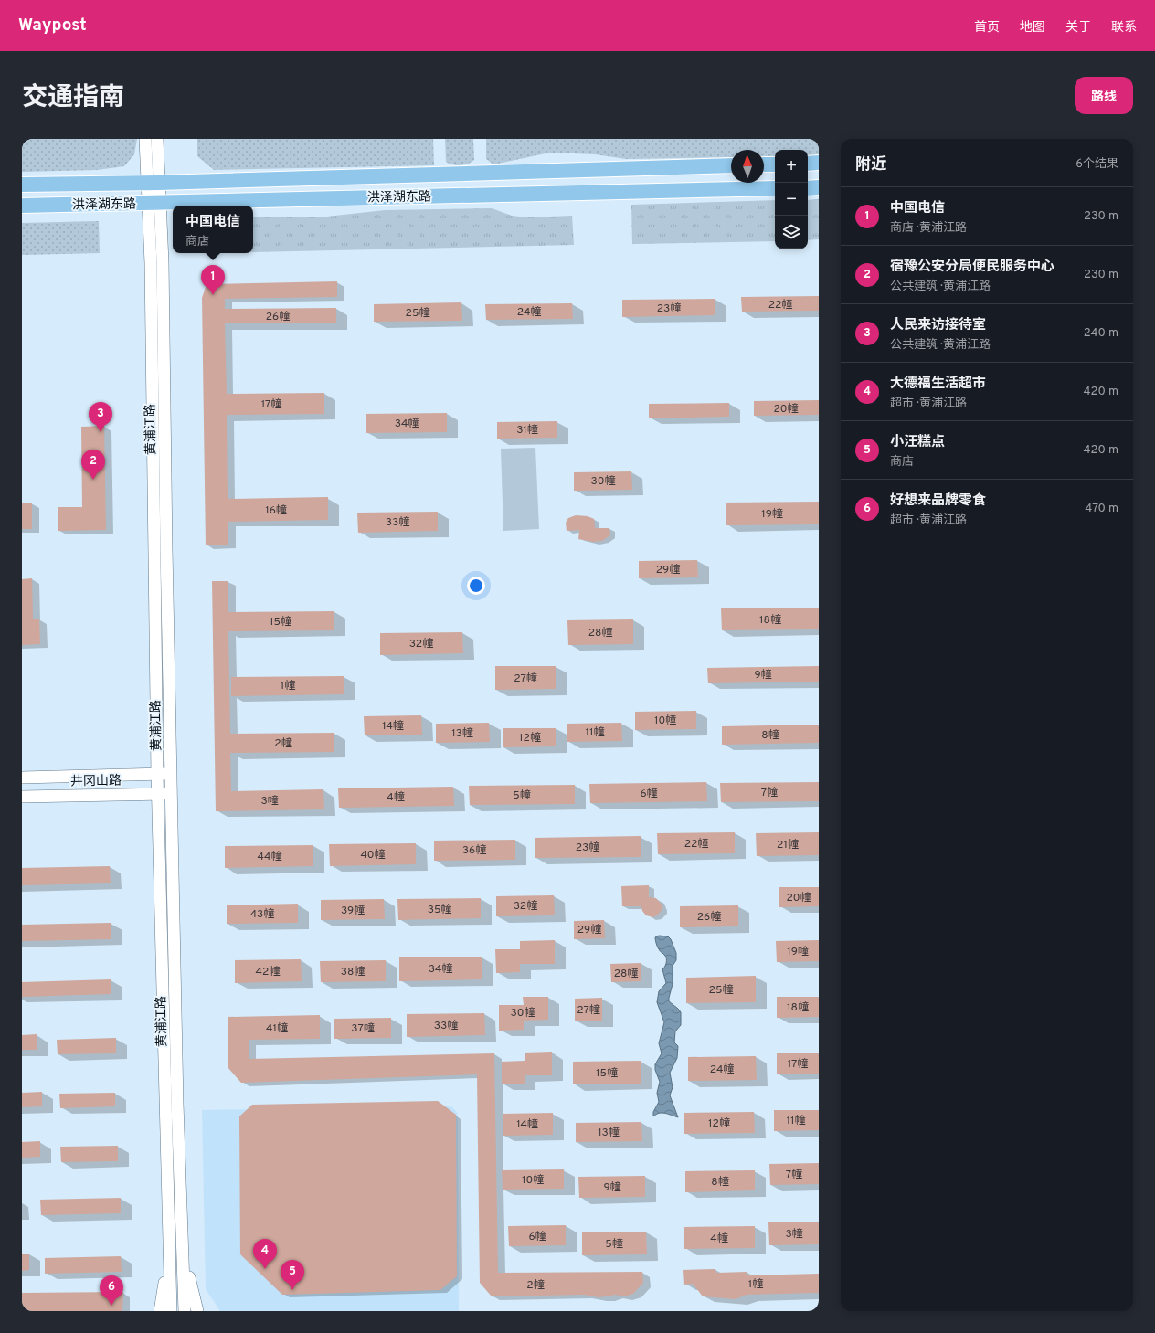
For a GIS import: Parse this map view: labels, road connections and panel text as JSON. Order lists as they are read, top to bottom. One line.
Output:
{"streets":{"main road":["洪泽湖东路"],"street":["黄浦江路","井冈山路"]},"crossings":[["洪泽湖东路","黄浦江路"],["黄浦江路","井冈山路"]],"house_numbers":["22幢","23幢","24幢","25幢","26幢","17幢","20幢","34幢","31幢","30幢","16幢","19幢","33幢","29幢","18幢","15幢","28幢","32幢","9幢","27幢","1幢","10幢","14幢","11幢","13幢","8幢","12幢","2幢","7幢","6幢","5幢","4幢","3幢","22幢","21幢","23幢","36幢","40幢","44幢","20幢","32幢","35幢","39幢","43幢","26幢","29幢","19幢","34幢","42幢","38幢","28幢","25幢","18幢","27幢","30幢","33幢","41幢","37幢","17幢","24幢","15幢","11幢","12幢","14幢","13幢","7幢","10幢","8幢","9幢","3幢","6幢","4幢","5幢","1幢","2幢"],"north":"top","page":{"header":"Waypost","nav":["首页","地图","关于","联系"],"title":"交通指南","buttons":"路线","heading":["附近","6个结果"],"map_buttons":["+","−"],"list":[{"mark":"1","name":"中国电信","note":"商店 · 黄浦江路","value":"230 m"},{"mark":"2","name":"宿豫公安分局便民服务中心","note":"公共建筑 · 黄浦江路","value":"230 m"},{"mark":"3","name":"人民来访接待室","note":"公共建筑 · 黄浦江路","value":"240 m"},{"mark":"4","name":"大德福生活超市","note":"超市 · 黄浦江路","value":"420 m"},{"mark":"5","name":"小汪糕点","note":"商店","value":"420 m"},{"mark":"6","name":"好想来品牌零食","note":"超市 · 黄浦江路","value":"470 m"}],"popup":["中国电信","商店"],"pins":["1","3","2","4","5","6"]}}
